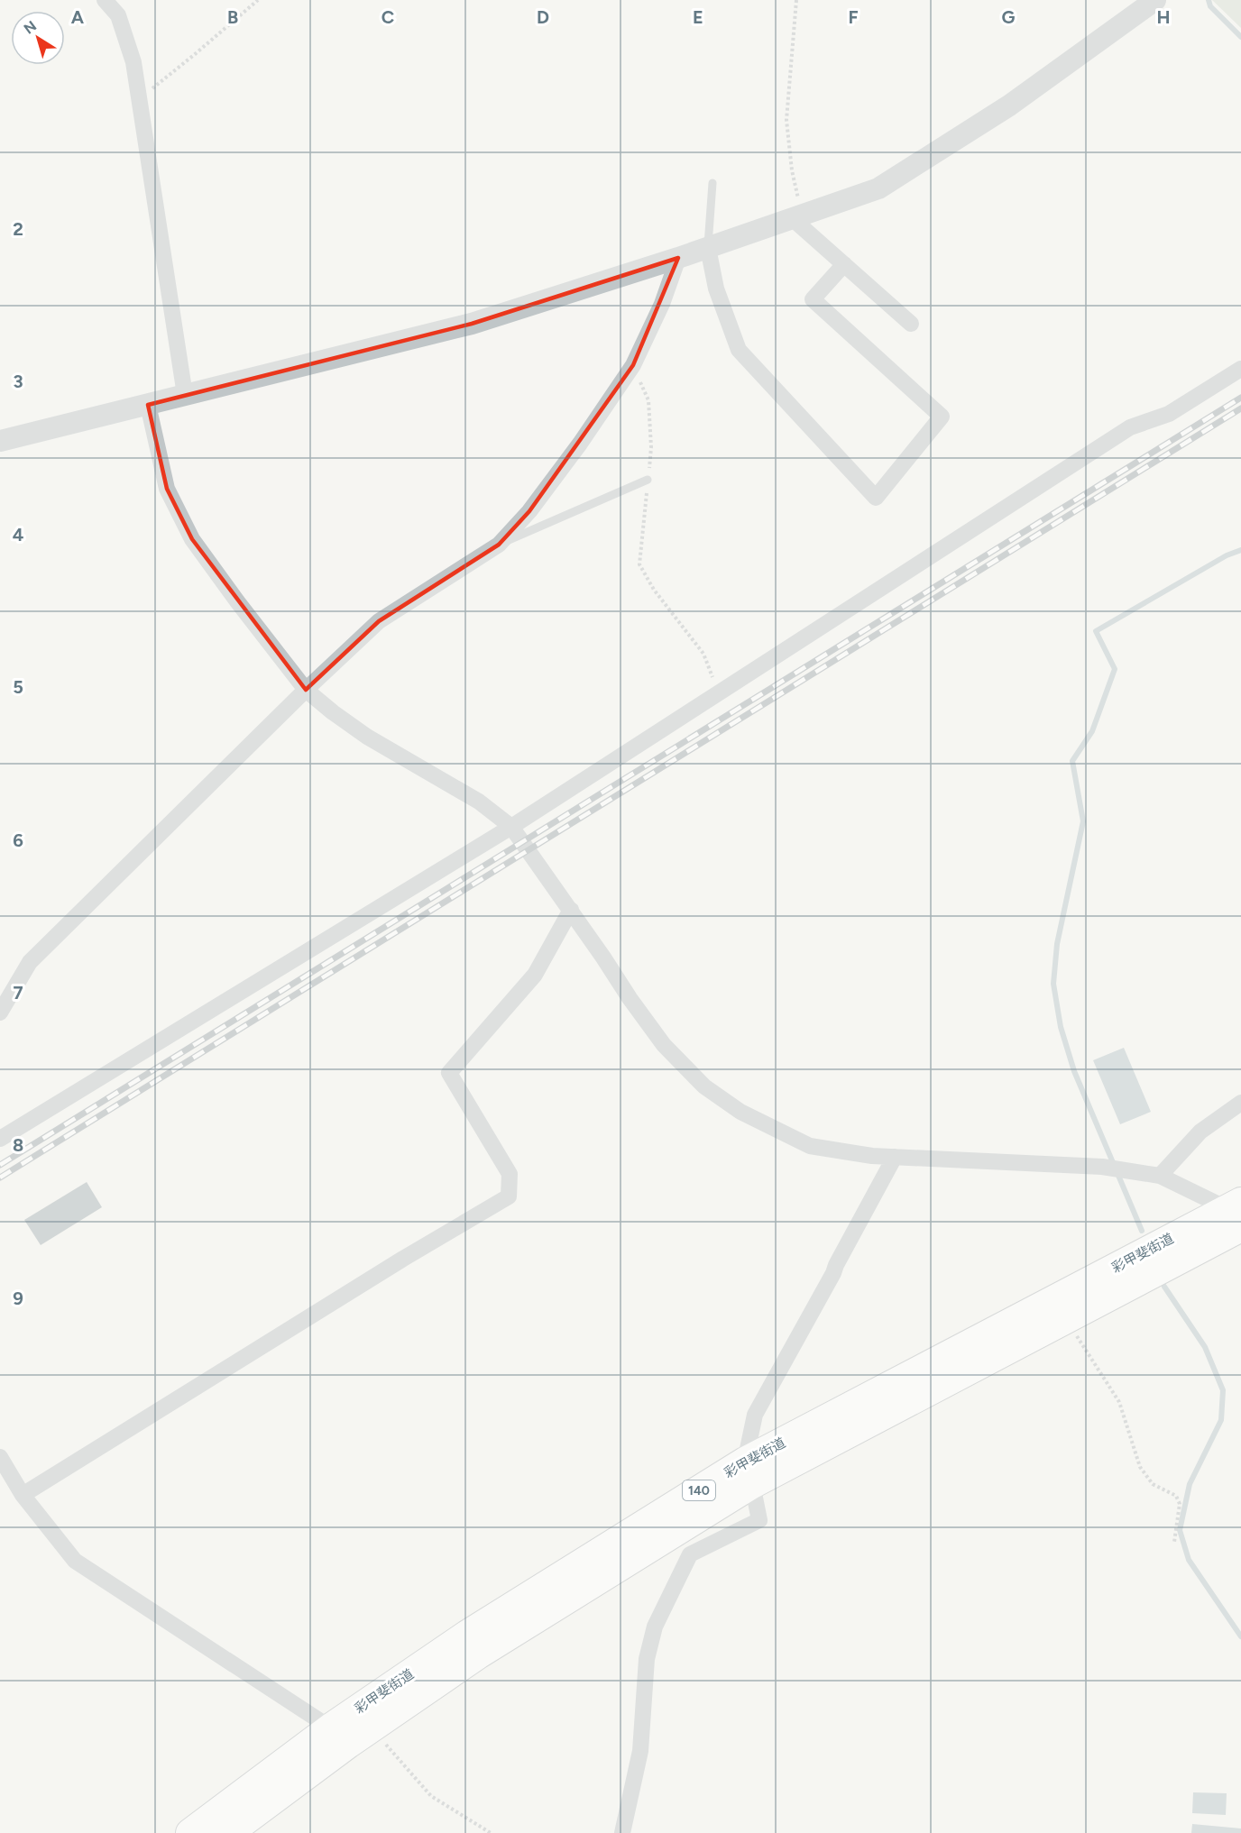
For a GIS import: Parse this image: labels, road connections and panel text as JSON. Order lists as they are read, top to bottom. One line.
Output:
{"streets":{"highway":["彩甲斐街道","140"]},"north":"top left","grid":{"columns":["A","B","C","D","E","F","G","H"],"rows":["2","3","4","5","6","7","8","9"]}}
